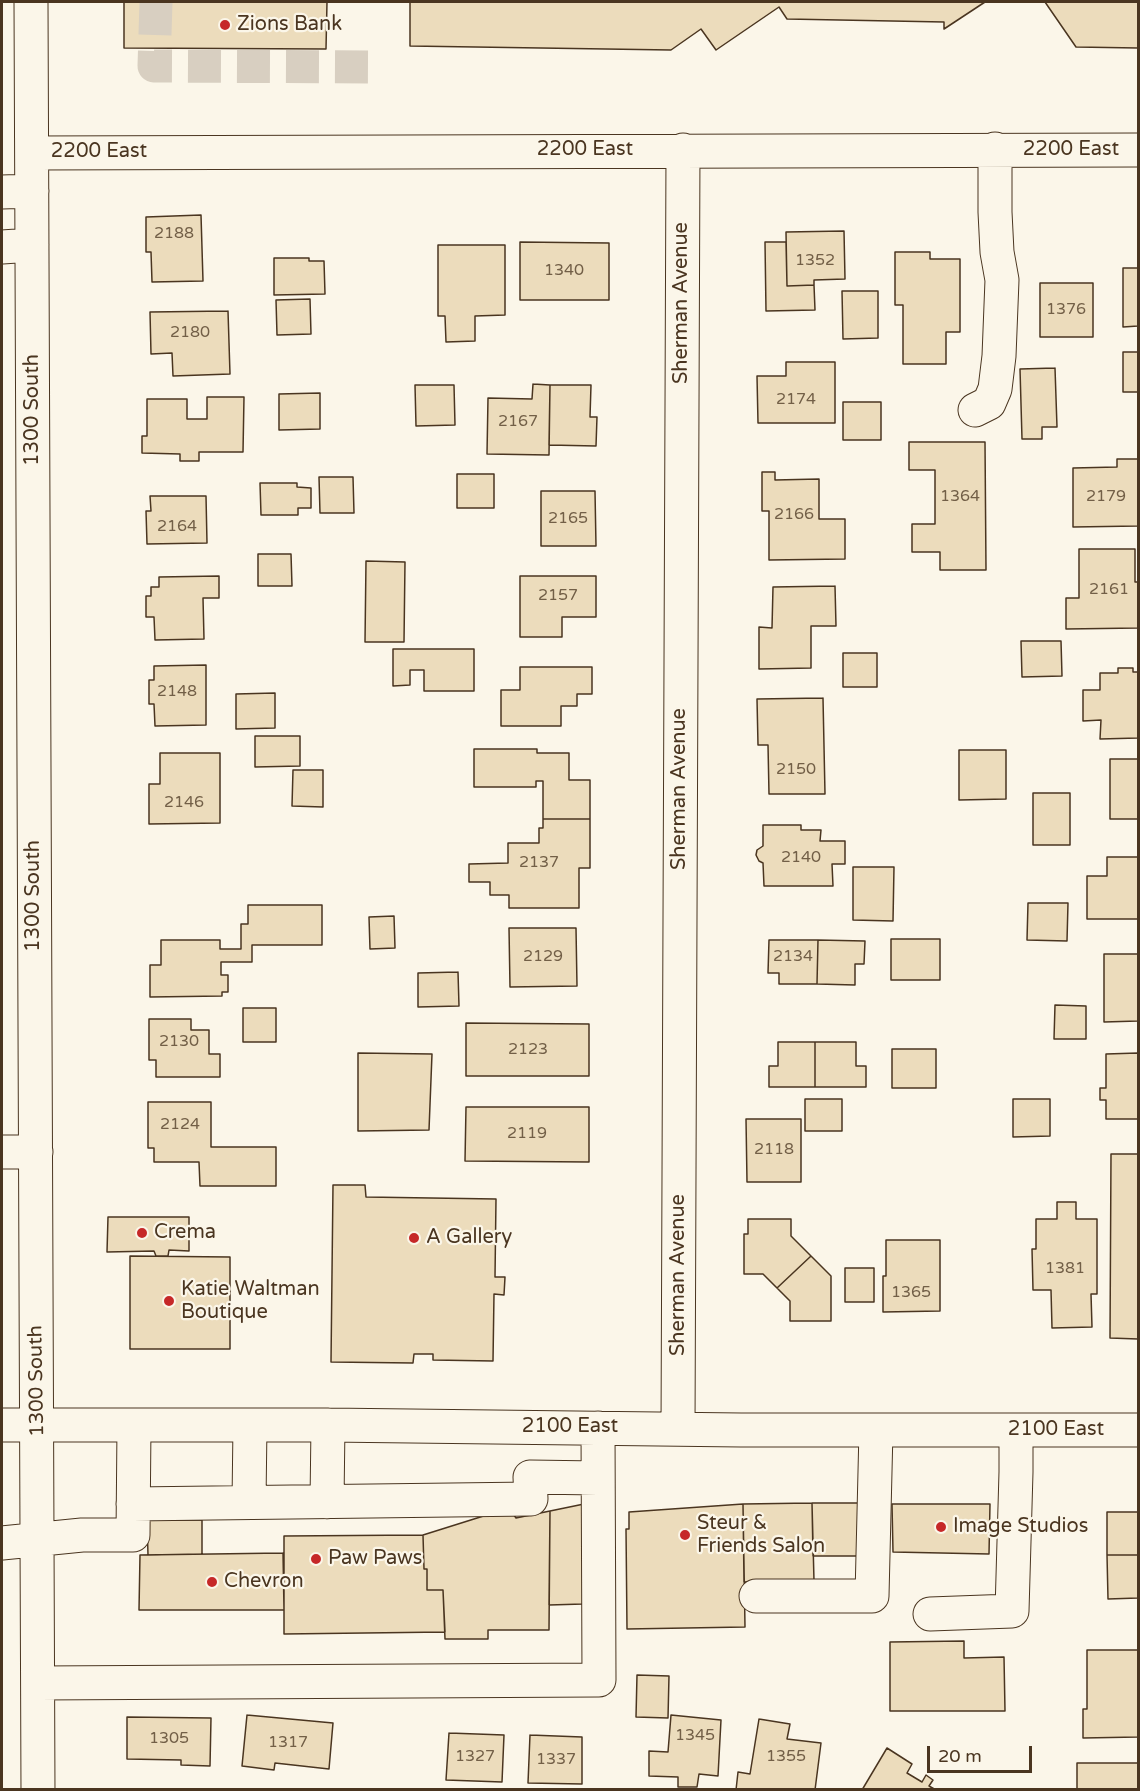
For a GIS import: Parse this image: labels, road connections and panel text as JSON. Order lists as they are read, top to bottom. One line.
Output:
{"streets":{"street":["2200 East","Sherman Avenue","1300 South","2100 East"]},"crossings":[["2200 East","Sherman Avenue"],["2200 East","1300 South"],["Sherman Avenue","2100 East"],["1300 South","2100 East"]],"places":["Zions Bank","Crema","A Gallery","Katie Waltman Boutique","Image Studios","Steur & Friends Salon","Paw Paws","Chevron"],"house_numbers":["2188","1352","1340","1376","2180","2174","2167","1364","2179","2166","2165","2164","2161","2157","2148","2150","2146","2140","2137","2129","2134","2130","2123","2124","2119","2118","1381","1365","1345","1305","1317","1327","1355","1337"],"scale_bar":"20 m"}
